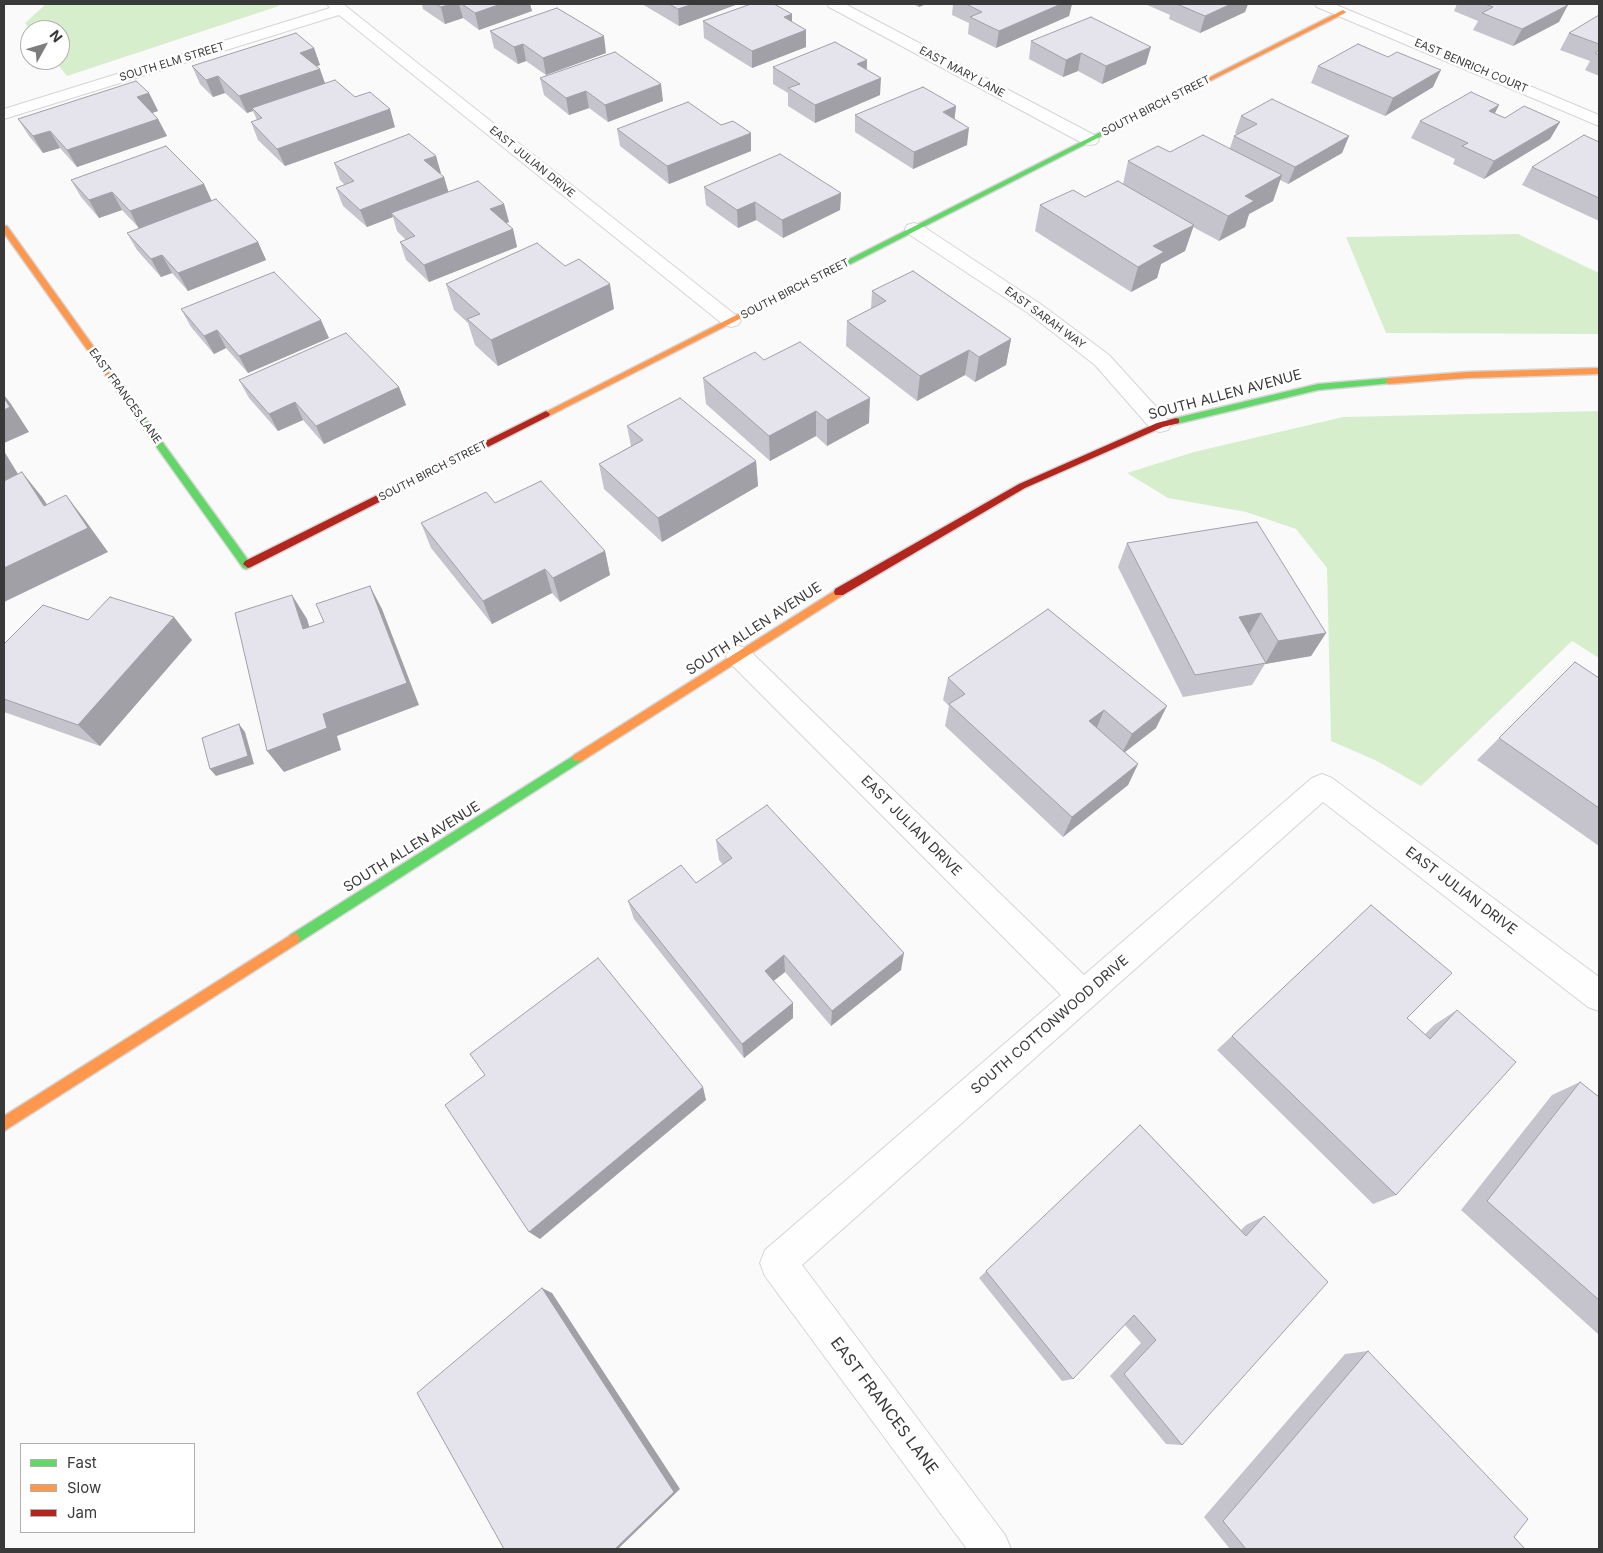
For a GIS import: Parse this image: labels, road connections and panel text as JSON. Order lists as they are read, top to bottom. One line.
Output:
{"streets":{"street":["SOUTH ELM STREET","EAST BENRICH COURT","EAST MARY LANE","SOUTH BIRCH STREET","EAST JULIAN DRIVE","EAST SARAH WAY","SOUTH ALLEN AVENUE","EAST FRANCES LANE","SOUTH COTTONWOOD DRIVE"]},"crossings":[["SOUTH ELM STREET","EAST JULIAN DRIVE"],["EAST BENRICH COURT","SOUTH BIRCH STREET"],["EAST MARY LANE","SOUTH BIRCH STREET"],["SOUTH BIRCH STREET","EAST JULIAN DRIVE"],["SOUTH BIRCH STREET","EAST SARAH WAY"],["SOUTH BIRCH STREET","EAST FRANCES LANE"],["EAST JULIAN DRIVE","SOUTH ALLEN AVENUE"],["EAST JULIAN DRIVE","SOUTH COTTONWOOD DRIVE"],["EAST SARAH WAY","SOUTH ALLEN AVENUE"],["EAST FRANCES LANE","SOUTH COTTONWOOD DRIVE"]],"legend":["Fast","Slow","Jam"],"north":"top right"}
